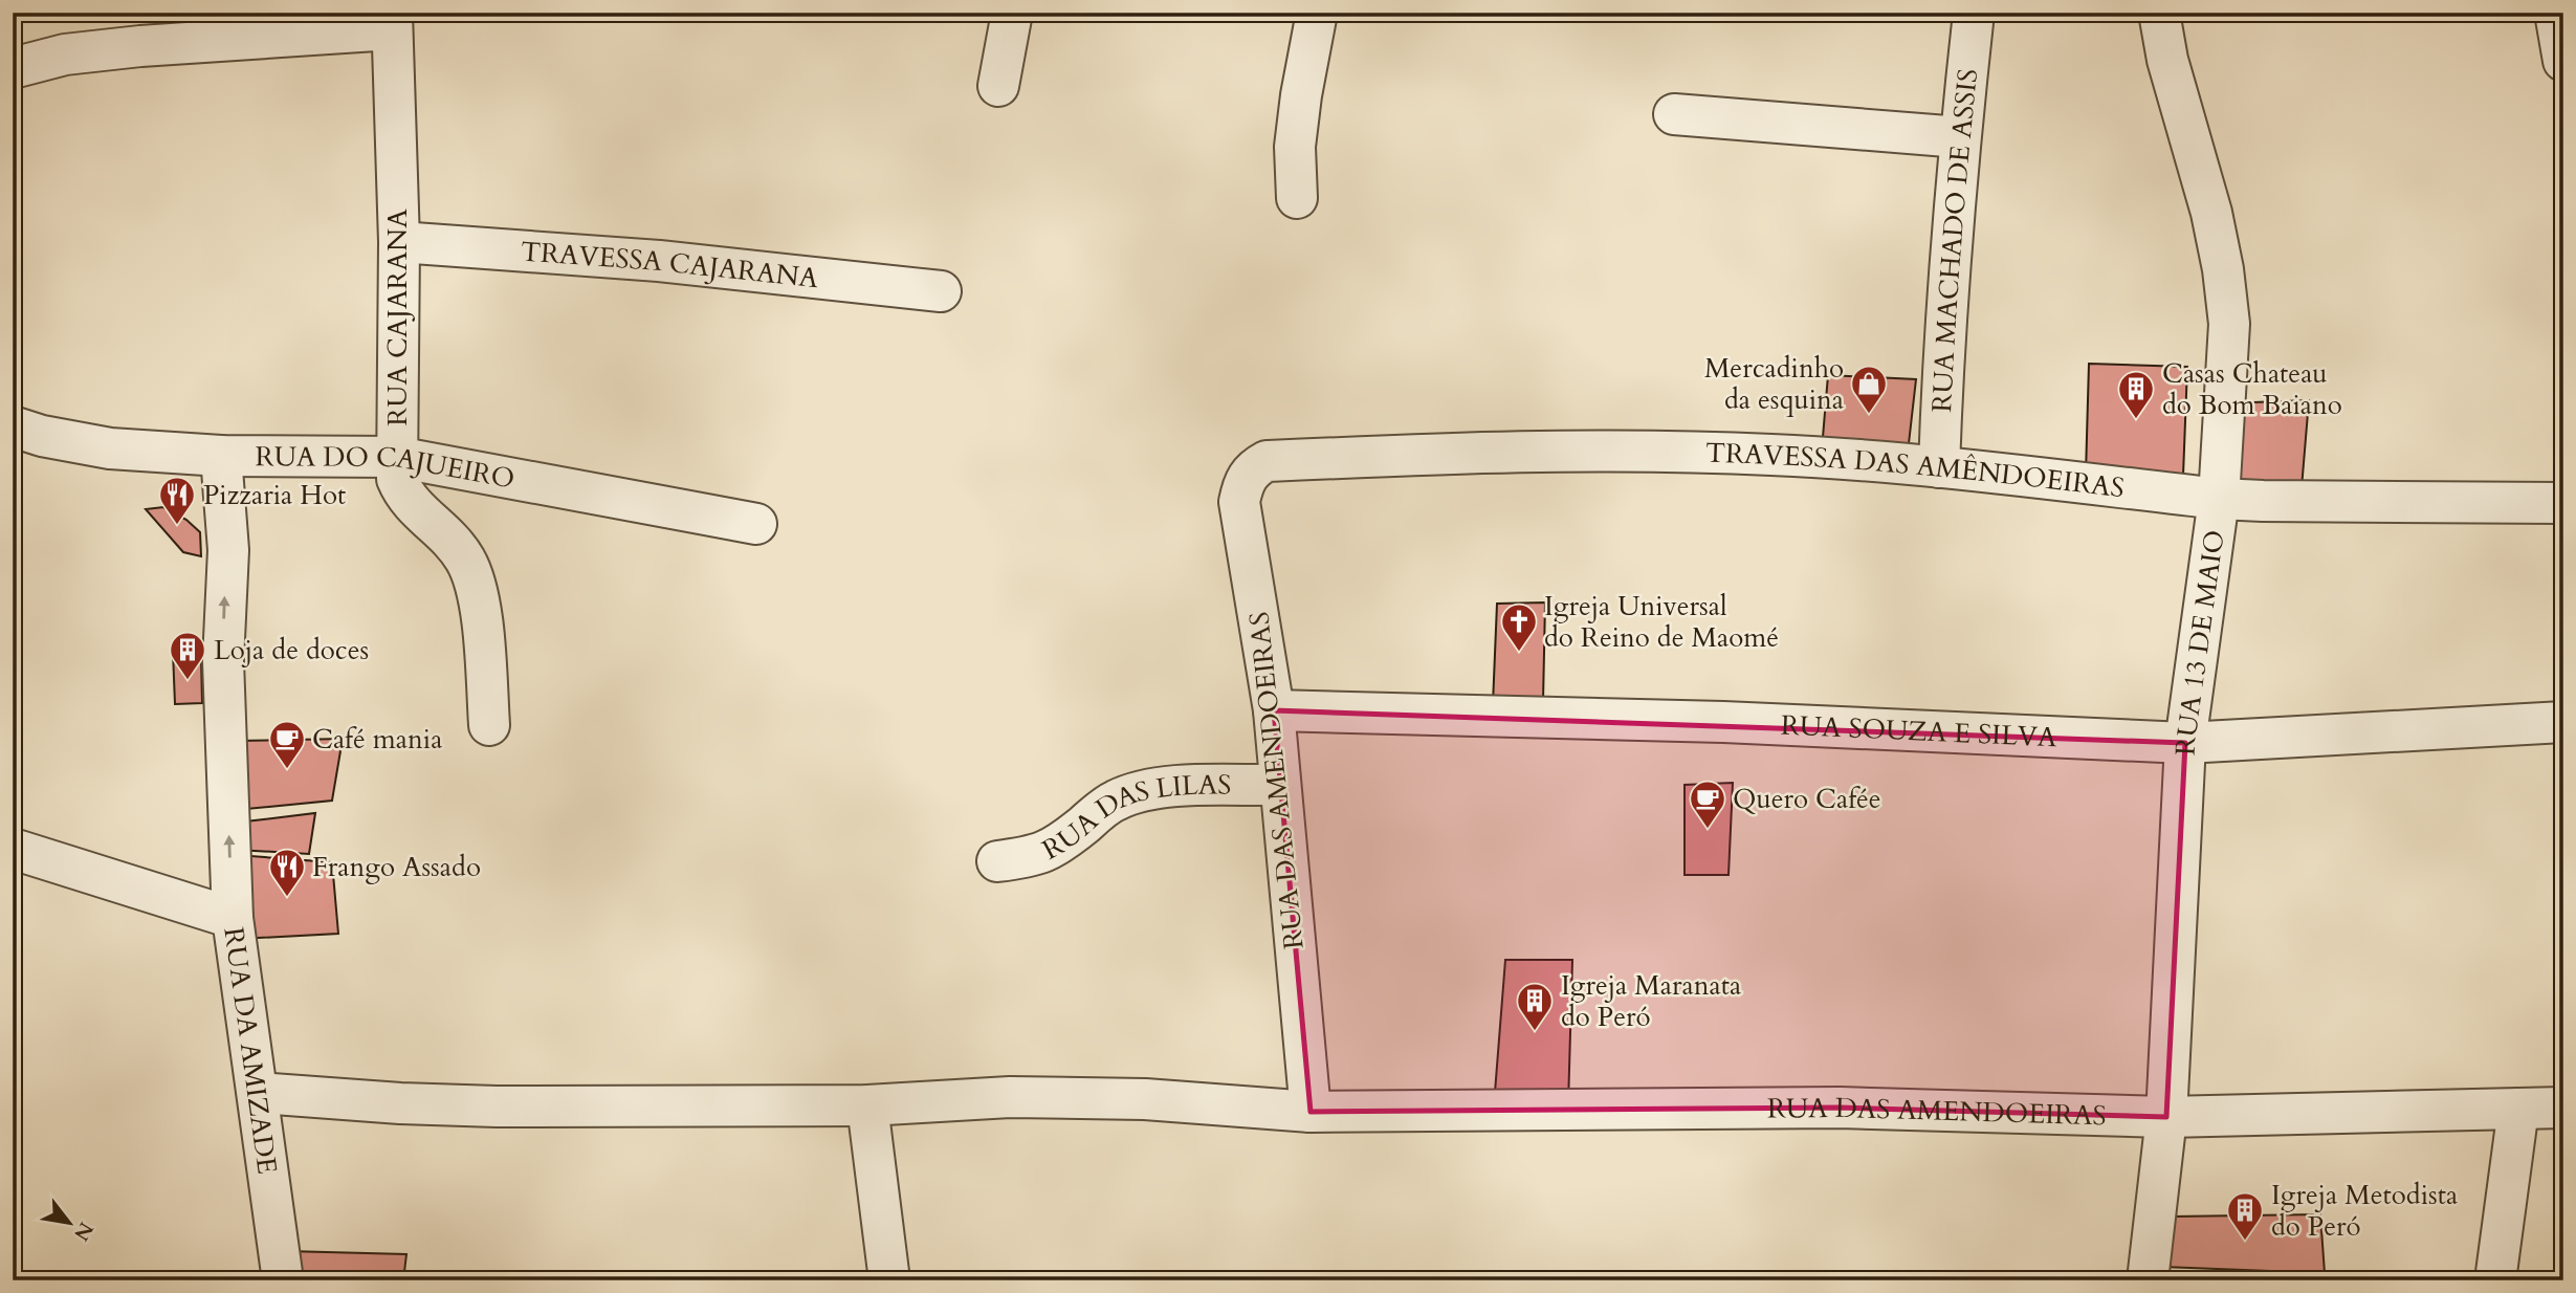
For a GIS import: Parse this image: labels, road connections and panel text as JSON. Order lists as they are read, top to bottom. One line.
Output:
{"streets":{"street":["RUA MACHADO DE ASSIS","TRAVESSA CAJARANA","RUA CAJARANA","RUA DO CAJUEIRO","TRAVESSA DAS AMÊNDOEIRAS","RUA 13 DE MAIO","RUA SOUZA E SILVA","RUA DAS AMENDOEIRAS","RUA DAS LILAS","RUA DA AMIZADE"]},"crossings":[["RUA MACHADO DE ASSIS","TRAVESSA DAS AMÊNDOEIRAS"],["TRAVESSA CAJARANA","RUA CAJARANA"],["RUA CAJARANA","RUA DO CAJUEIRO"],["TRAVESSA DAS AMÊNDOEIRAS","RUA 13 DE MAIO"],["TRAVESSA DAS AMÊNDOEIRAS","RUA DAS AMENDOEIRAS"],["RUA 13 DE MAIO","RUA SOUZA E SILVA"],["RUA 13 DE MAIO","RUA DAS AMENDOEIRAS"],["RUA SOUZA E SILVA","RUA DAS AMENDOEIRAS"],["RUA DAS AMENDOEIRAS","RUA DAS LILAS"],["RUA DAS AMENDOEIRAS","RUA DA AMIZADE"]],"places":{"shop":["Mercadinho da esquina"],"building":["Casas Chateau do Bom Baiano","Loja de doces","Igreja Maranata do Peró","Igreja Metodista do Peró"],"restaurant":["Pizzaria Hot","Frango Assado"],"church":["Igreja Universal do Reino de Maomé"],"cafe":["Café mania","Quero Cafée"]},"north":"bottom right"}
